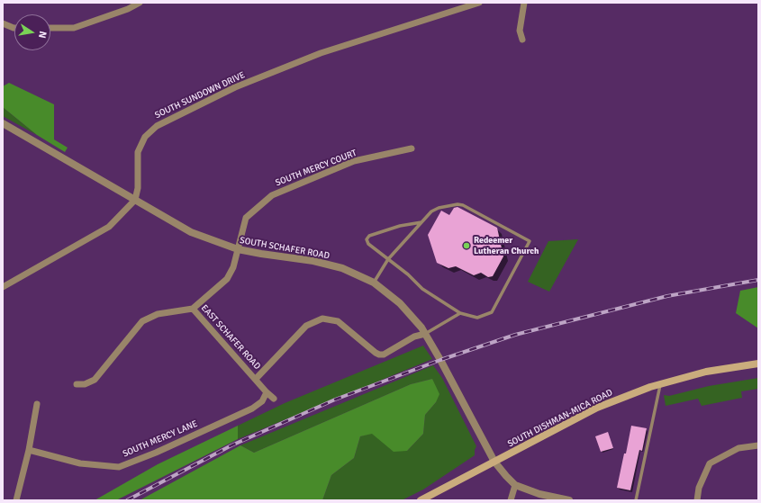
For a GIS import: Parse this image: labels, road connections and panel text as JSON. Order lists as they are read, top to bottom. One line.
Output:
{"streets":{"main road":["SOUTH DISHMAN-MICA ROAD"],"street":["SOUTH SUNDOWN DRIVE","SOUTH MERCY COURT","SOUTH SCHAFER ROAD","EAST SCHAFER ROAD","SOUTH MERCY LANE"]},"crossings":[["SOUTH SUNDOWN DRIVE","SOUTH SCHAFER ROAD"],["SOUTH MERCY COURT","SOUTH SCHAFER ROAD"],["SOUTH MERCY COURT","EAST SCHAFER ROAD"],["SOUTH SCHAFER ROAD","EAST SCHAFER ROAD"],["SOUTH SCHAFER ROAD","SOUTH DISHMAN-MICA ROAD"],["EAST SCHAFER ROAD","SOUTH MERCY LANE"]],"places":["Redeemer Lutheran Church"],"north":"right"}
